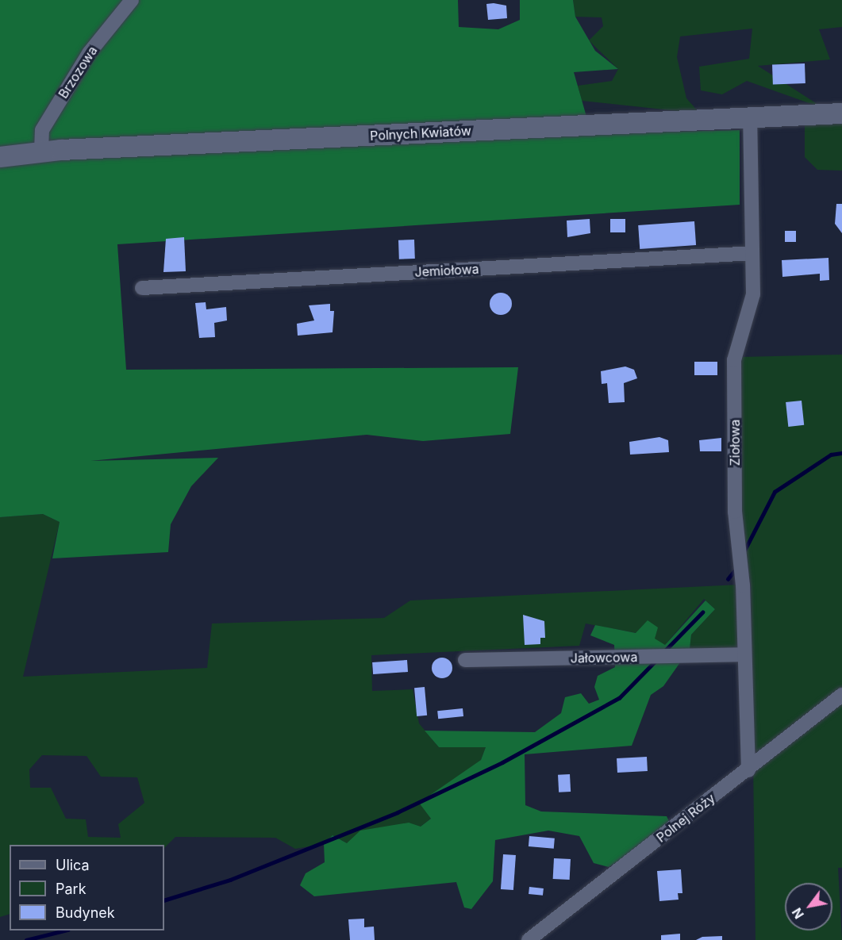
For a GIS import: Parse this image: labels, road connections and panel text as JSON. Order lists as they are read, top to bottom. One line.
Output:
{"streets":{"street":["Brzozowa","Polnych Kwiatów","Jemiołowa","Ziołowa","Jałowcowa","Polnej Róży"]},"crossings":[["Brzozowa","Polnych Kwiatów"],["Polnych Kwiatów","Ziołowa"],["Jemiołowa","Ziołowa"],["Ziołowa","Jałowcowa"],["Ziołowa","Polnej Róży"]],"legend":["Ulica","Park","Budynek"],"north":"bottom left"}
